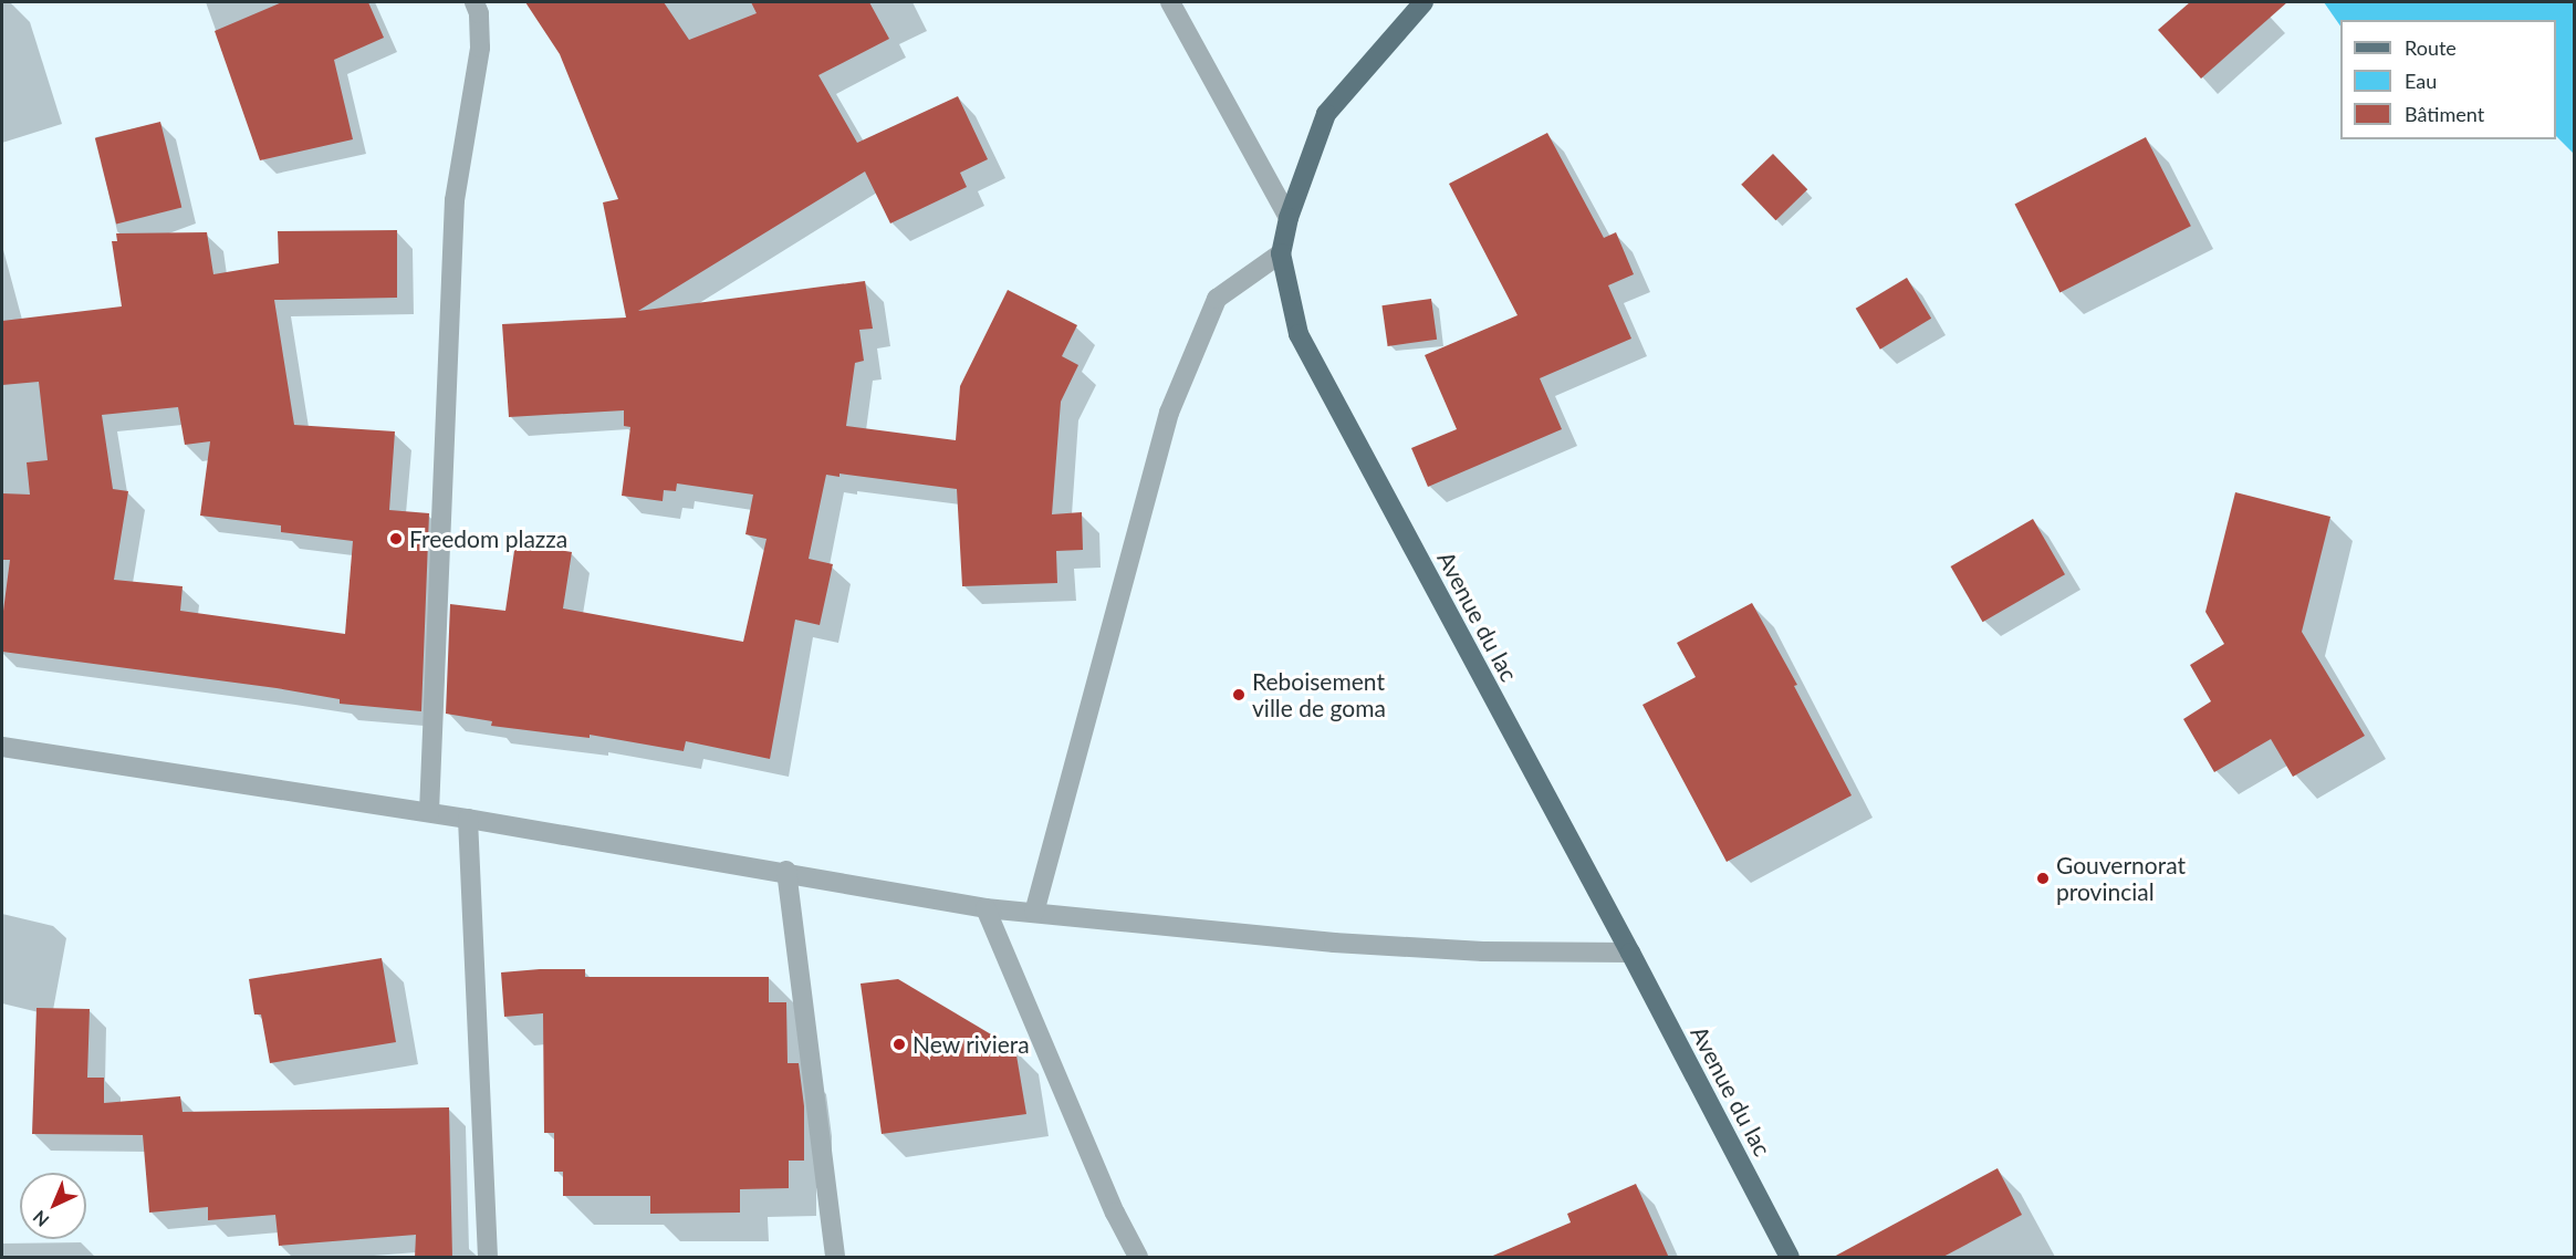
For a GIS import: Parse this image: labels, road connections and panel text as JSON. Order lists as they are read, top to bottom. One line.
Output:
{"streets":{"main road":["Avenue du lac"]},"places":["Freedom plazza","Reboisement ville de goma","Gouvernorat provincial","New riviera"],"legend":["Route","Eau","Bâtiment"],"north":"bottom left"}
